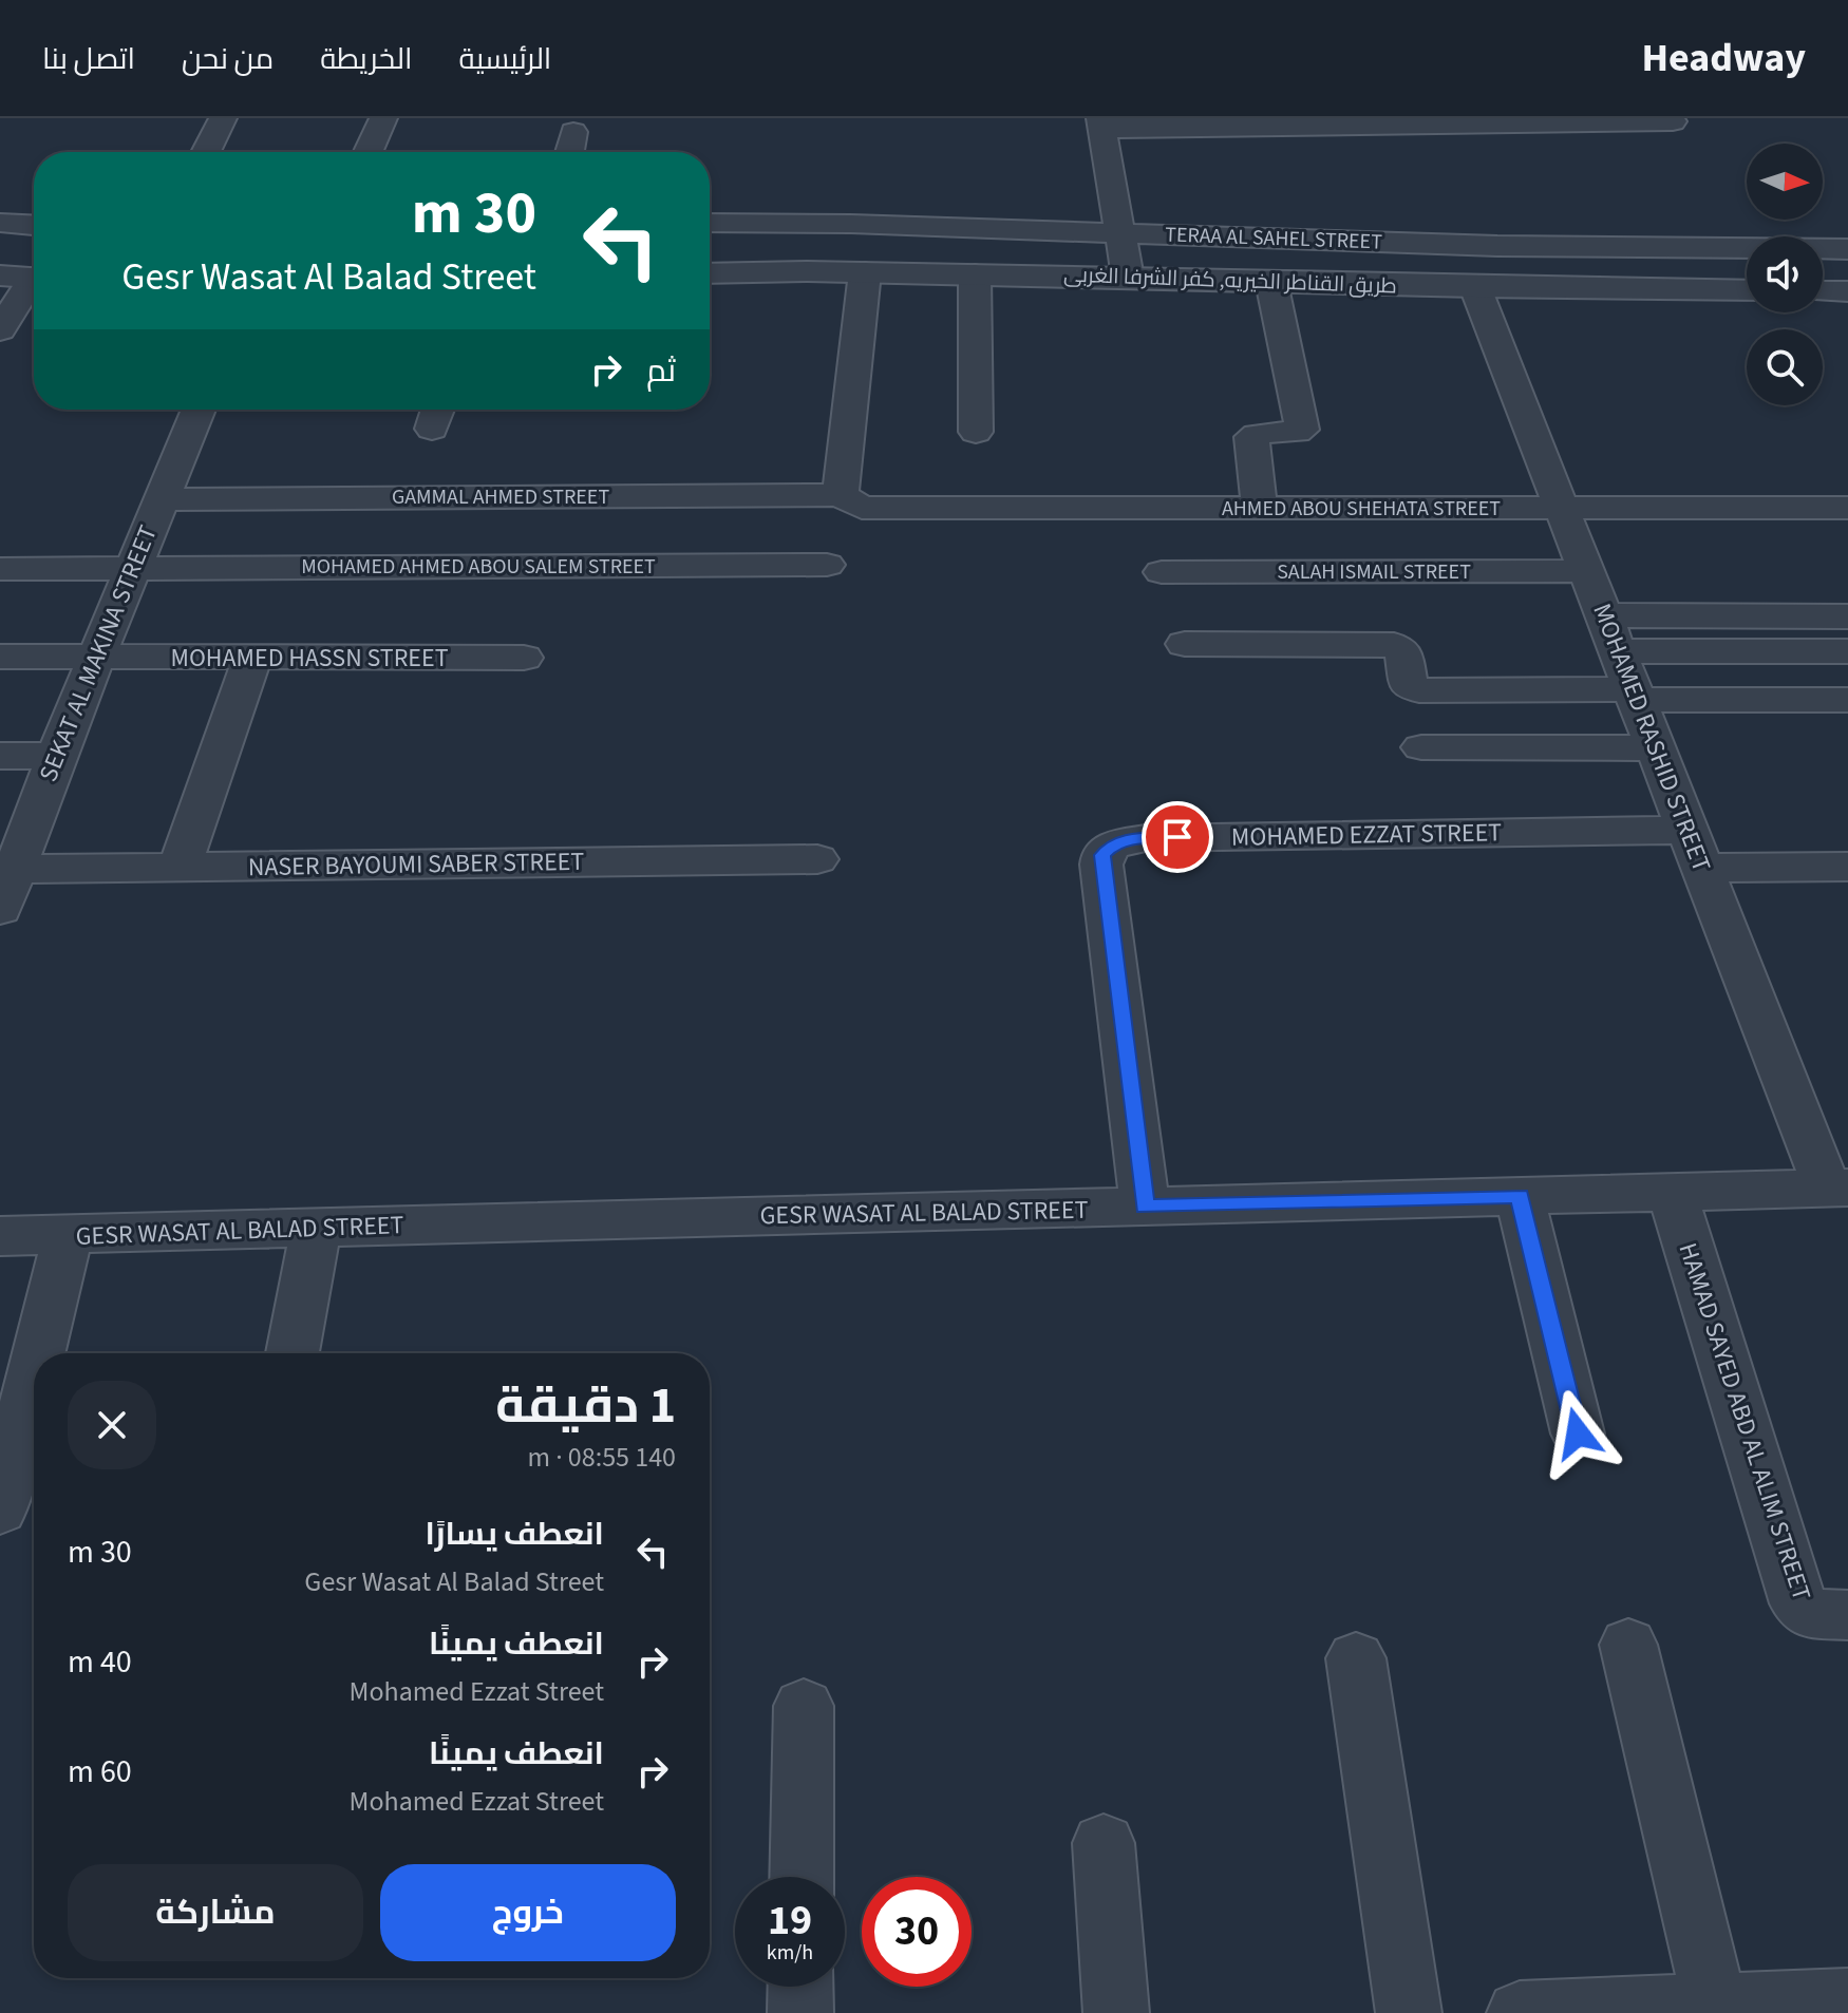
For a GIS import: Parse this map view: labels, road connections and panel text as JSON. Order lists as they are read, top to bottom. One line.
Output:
{"streets":{"street":["TERAA AL SAHEL STREET","طريق القناطر الخيريه, كفر الشرفا الغربى","GAMMAL AHMED STREET","AHMED ABOU SHEHATA STREET","MOHAMED AHMED ABOU SALEM STREET","SALAH ISMAIL STREET","SEKAT AL MAKINA STREET","MOHAMED HASSN STREET","MOHAMED RASHID STREET","MOHAMED EZZAT STREET","NASER BAYOUMI SABER STREET","GESR WASAT AL BALAD STREET","HAMAD SAYED ABD AL ALIM STREET"]},"crossings":[["TERAA AL SAHEL STREET","طريق القناطر الخيريه, كفر الشرفا الغربى"],["طريق القناطر الخيريه, كفر الشرفا الغربى","MOHAMED RASHID STREET"],["GAMMAL AHMED STREET","AHMED ABOU SHEHATA STREET"],["GAMMAL AHMED STREET","SEKAT AL MAKINA STREET"],["AHMED ABOU SHEHATA STREET","MOHAMED RASHID STREET"],["MOHAMED AHMED ABOU SALEM STREET","SEKAT AL MAKINA STREET"],["SALAH ISMAIL STREET","MOHAMED RASHID STREET"],["SEKAT AL MAKINA STREET","MOHAMED HASSN STREET"],["SEKAT AL MAKINA STREET","NASER BAYOUMI SABER STREET"],["MOHAMED RASHID STREET","MOHAMED EZZAT STREET"],["MOHAMED RASHID STREET","GESR WASAT AL BALAD STREET"],["MOHAMED EZZAT STREET","GESR WASAT AL BALAD STREET"],["GESR WASAT AL BALAD STREET","HAMAD SAYED ABD AL ALIM STREET"]],"north":"right","page":{"header":"Headway","nav":["الرئيسية","الخريطة","من نحن","اتصل بنا"],"turn":["30 m","Gesr Wasat Al Balad Street"],"then":"ثم","heading":["1 دقيقة","140 m · 08:55"],"list":[{"name":"انعطف يسارًا","note":"Gesr Wasat Al Balad Street","value":"30 m"},{"name":"انعطف يمينًا","note":"Mohamed Ezzat Street","value":"40 m"},{"name":"انعطف يمينًا","note":"Mohamed Ezzat Street","value":"60 m"}],"buttons":["خروج","مشاركة"],"speed":"19 km/h","limit":"30"}}
